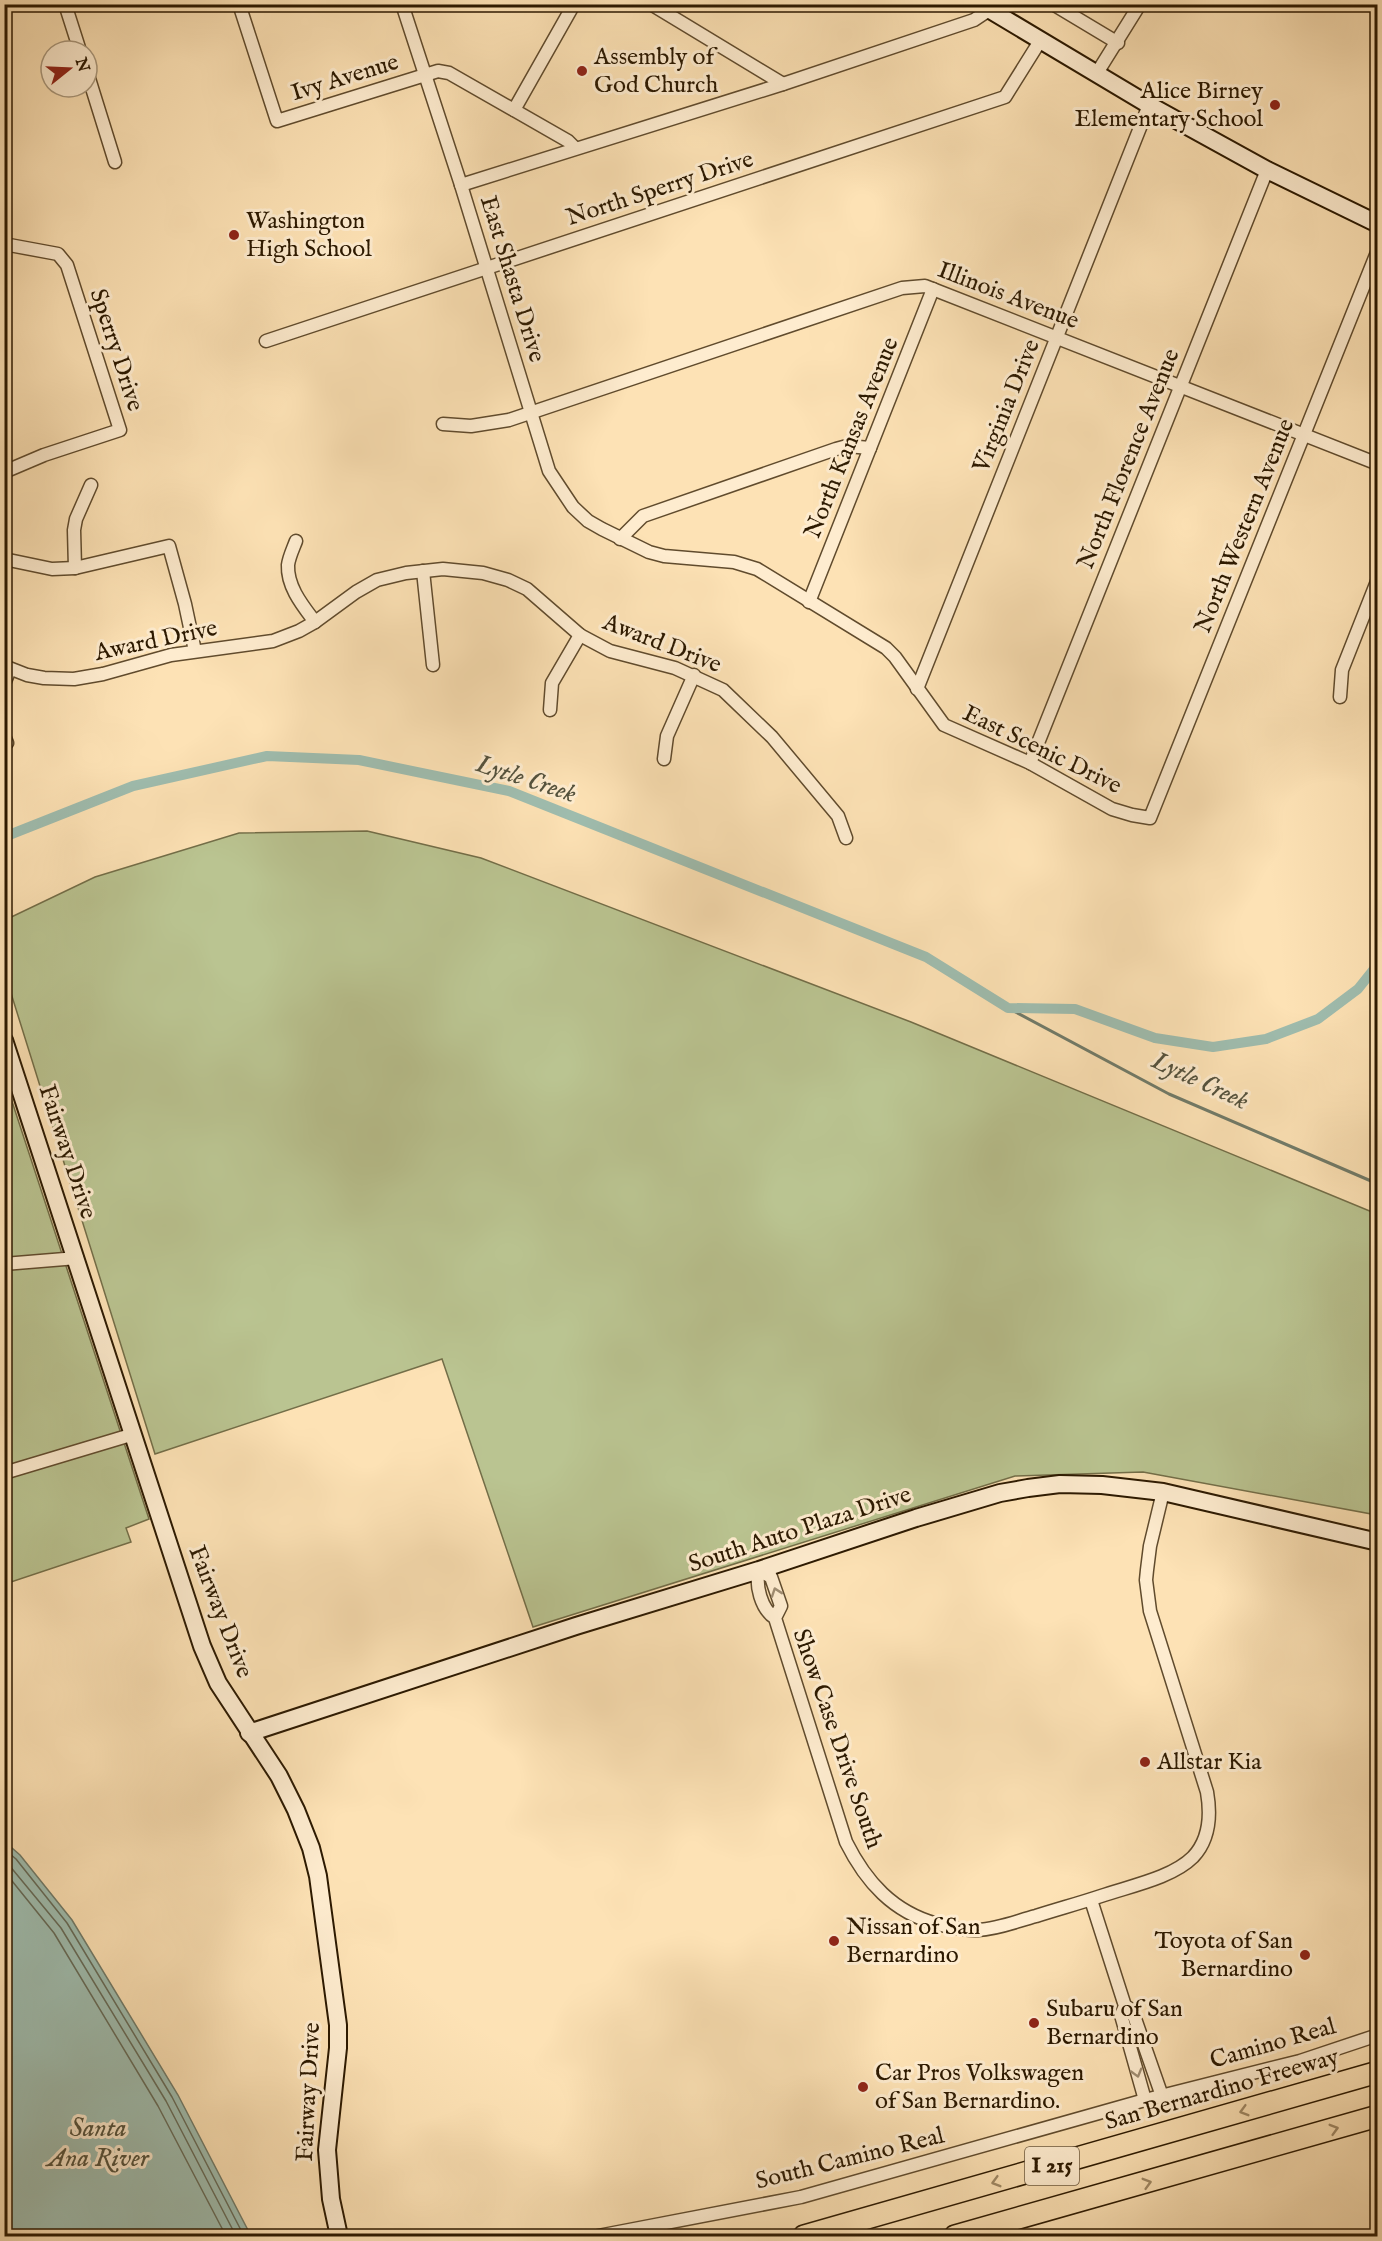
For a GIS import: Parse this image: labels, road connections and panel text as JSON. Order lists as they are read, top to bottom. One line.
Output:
{"streets":{"highway":["San Bernardino Freeway","I 215"],"street":["Ivy Avenue","North Sperry Drive","East Shasta Drive","Illinois Avenue","Sperry Drive","Virginia Drive","North Kansas Avenue","North Florence Avenue","North Western Avenue","Award Drive","East Scenic Drive","Fairway Drive","South Auto Plaza Drive","Show Case Drive South","Camino Real","South Camino Real"]},"crossings":[["Ivy Avenue","East Shasta Drive"],["North Sperry Drive","East Shasta Drive"],["East Shasta Drive","Illinois Avenue"],["East Shasta Drive","East Scenic Drive"],["Illinois Avenue","Virginia Drive"],["Illinois Avenue","North Kansas Avenue"],["Illinois Avenue","North Florence Avenue"],["Illinois Avenue","North Western Avenue"],["Virginia Drive","East Scenic Drive"],["North Kansas Avenue","East Scenic Drive"],["North Florence Avenue","East Scenic Drive"],["North Western Avenue","East Scenic Drive"],["Fairway Drive","South Auto Plaza Drive"],["South Auto Plaza Drive","Show Case Drive South"],["Camino Real","South Camino Real"]],"water":["Lytle Creek","Santa Ana River"],"places":["Assembly of God Church","Alice Birney Elementary School","Washington High School","Allstar Kia","Nissan of San Bernardino","Toyota of San Bernardino","Subaru of San Bernardino","Car Pros Volkswagen of San Bernardino."],"north":"right"}
